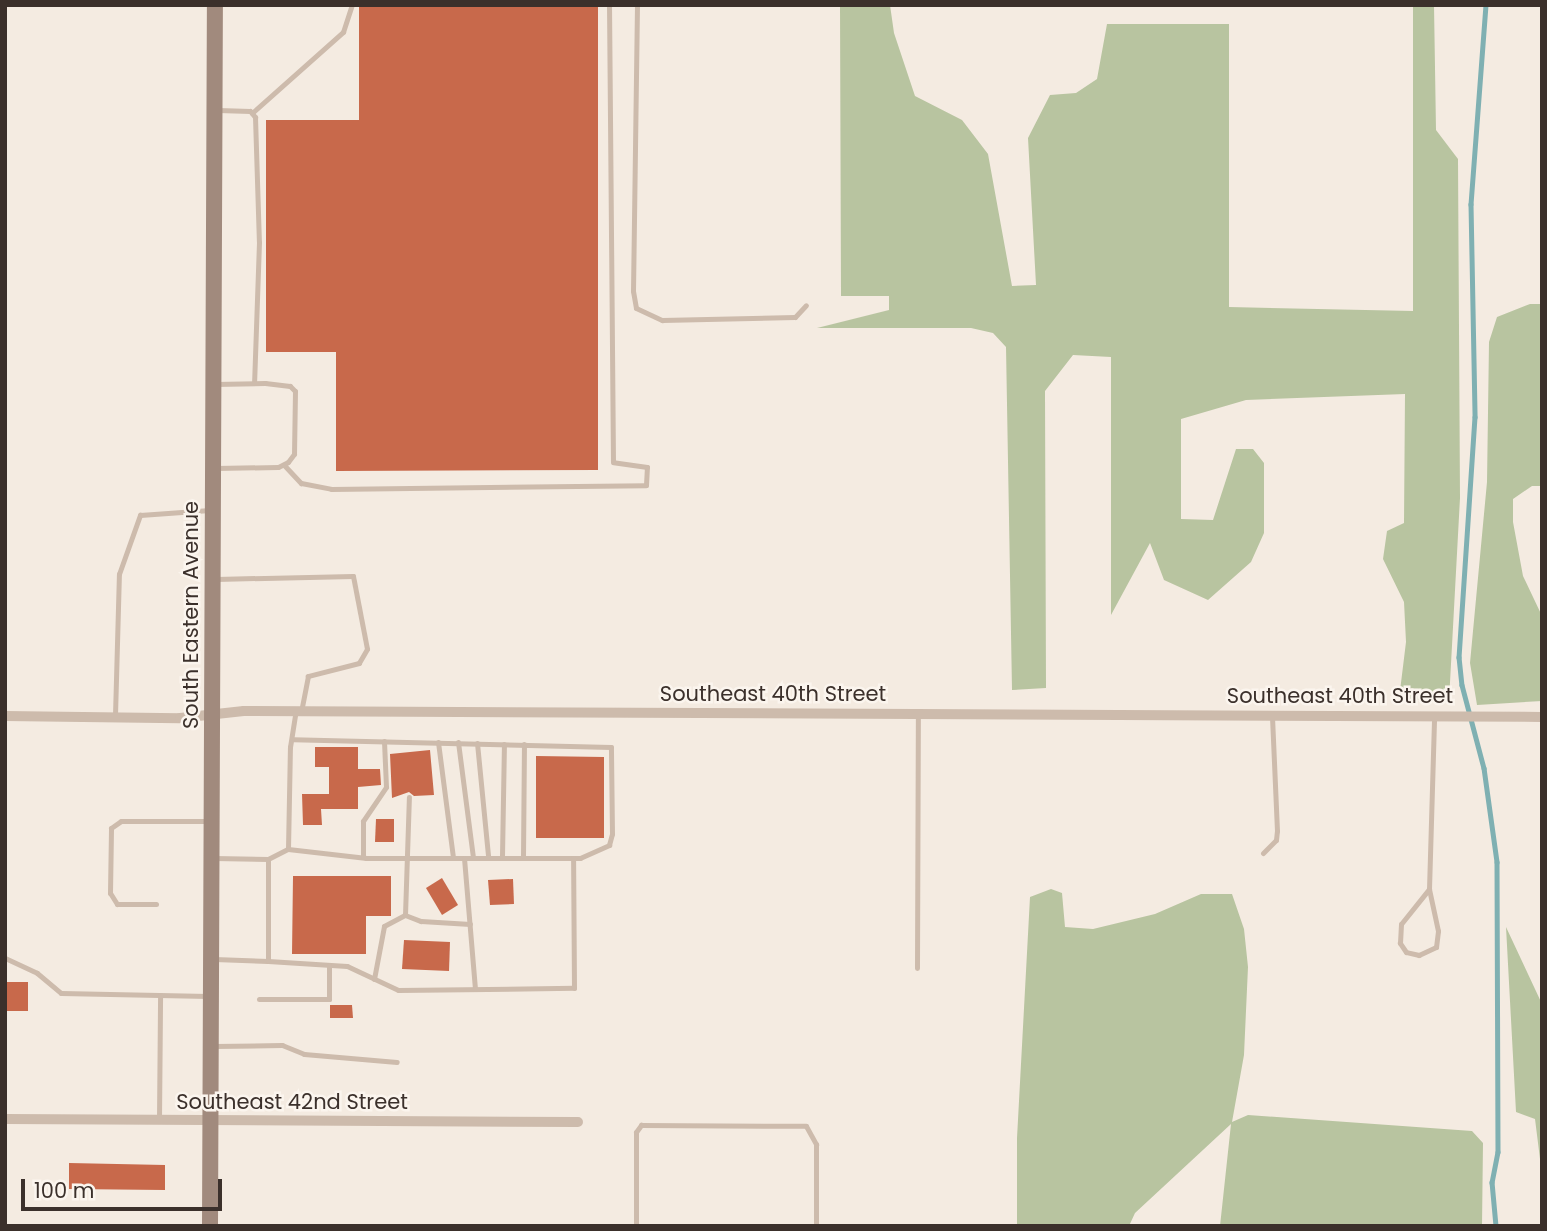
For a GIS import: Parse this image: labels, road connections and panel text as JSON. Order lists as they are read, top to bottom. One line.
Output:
{"streets":{"main road":["South Eastern Avenue"],"street":["Southeast 40th Street","Southeast 42nd Street"]},"crossings":[["South Eastern Avenue","Southeast 40th Street"],["South Eastern Avenue","Southeast 42nd Street"]],"scale_bar":"100 m"}
